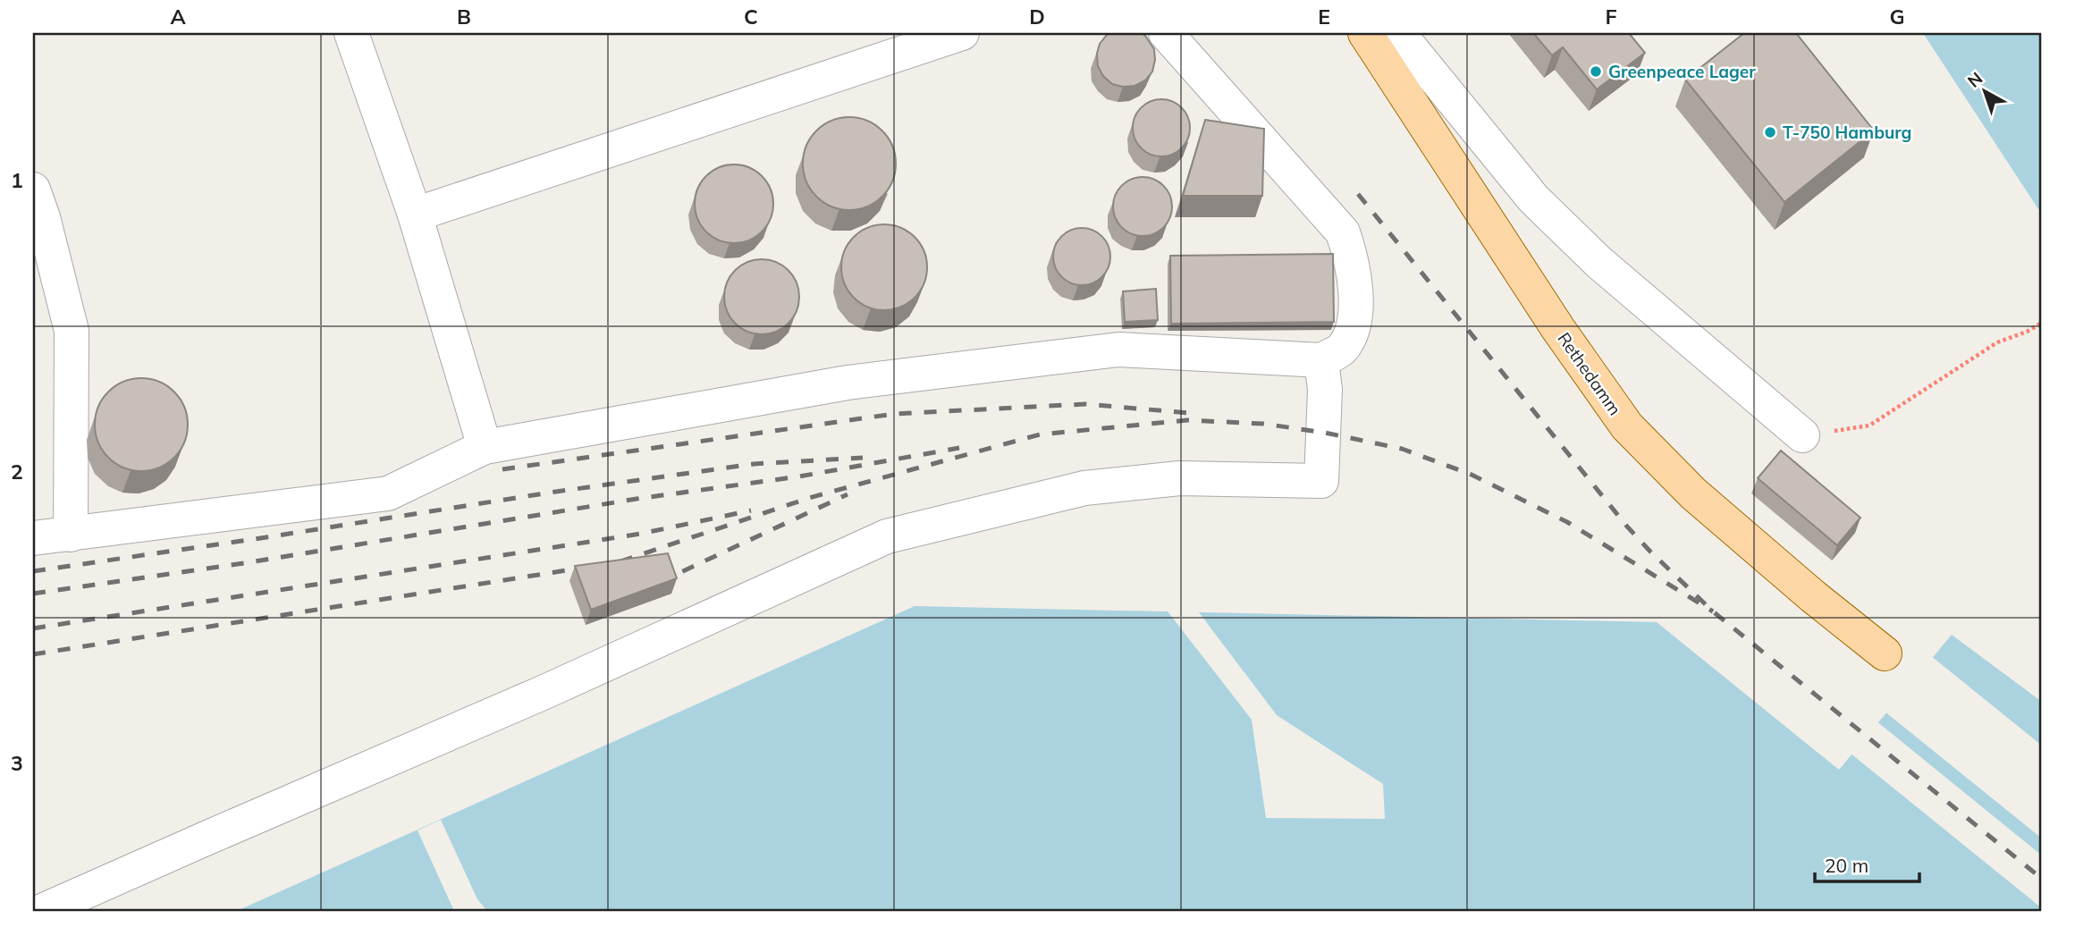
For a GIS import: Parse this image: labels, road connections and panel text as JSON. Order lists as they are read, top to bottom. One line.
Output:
{"streets":{"main road":["Rethedamm"]},"places":["Greenpeace Lager","T-750 Hamburg"],"scale_bar":"20 m","north":"top left","grid":{"columns":["A","B","C","D","E","F","G"],"rows":["1","2","3"]}}
